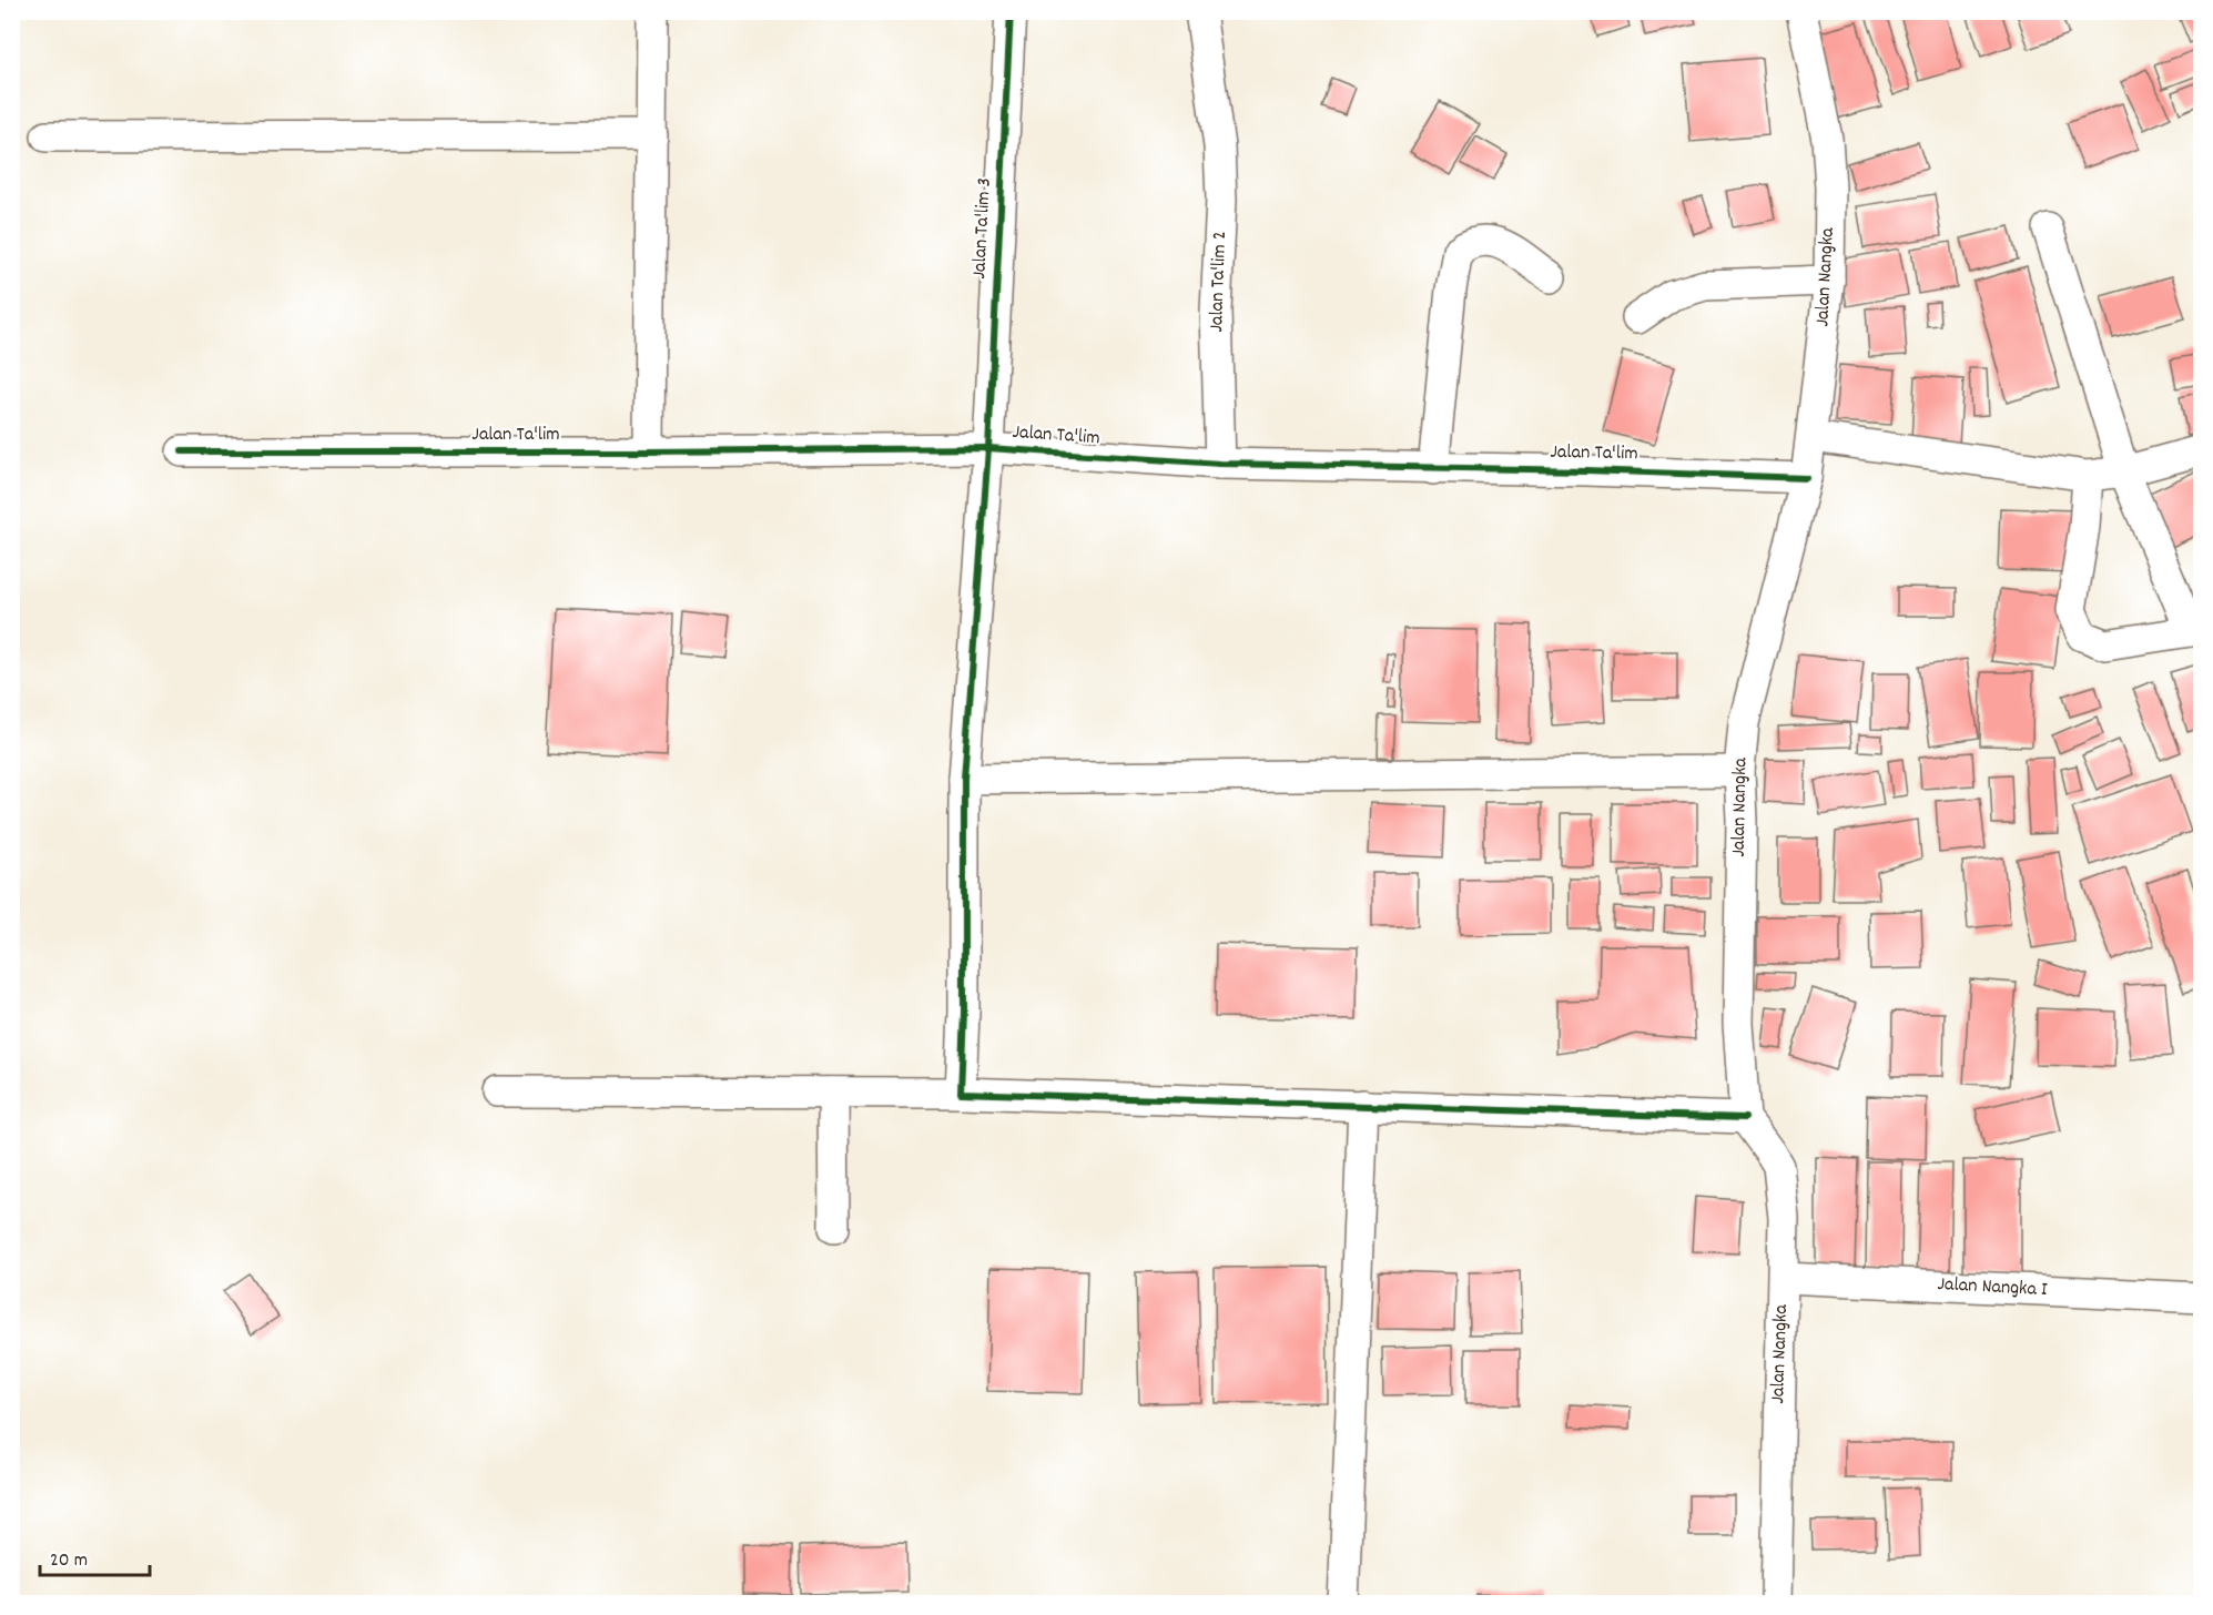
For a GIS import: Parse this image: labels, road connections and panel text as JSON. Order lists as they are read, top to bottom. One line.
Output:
{"streets":{"street":["Jalan Ta'lim 3","Jalan Nangka","Jalan Ta'lim 2","Jalan Ta'lim","Jalan Nangka I"]},"crossings":[["Jalan Ta'lim 3","Jalan Ta'lim"],["Jalan Nangka","Jalan Ta'lim"],["Jalan Nangka","Jalan Nangka I"],["Jalan Ta'lim 2","Jalan Ta'lim"]],"scale_bar":"20 m"}
